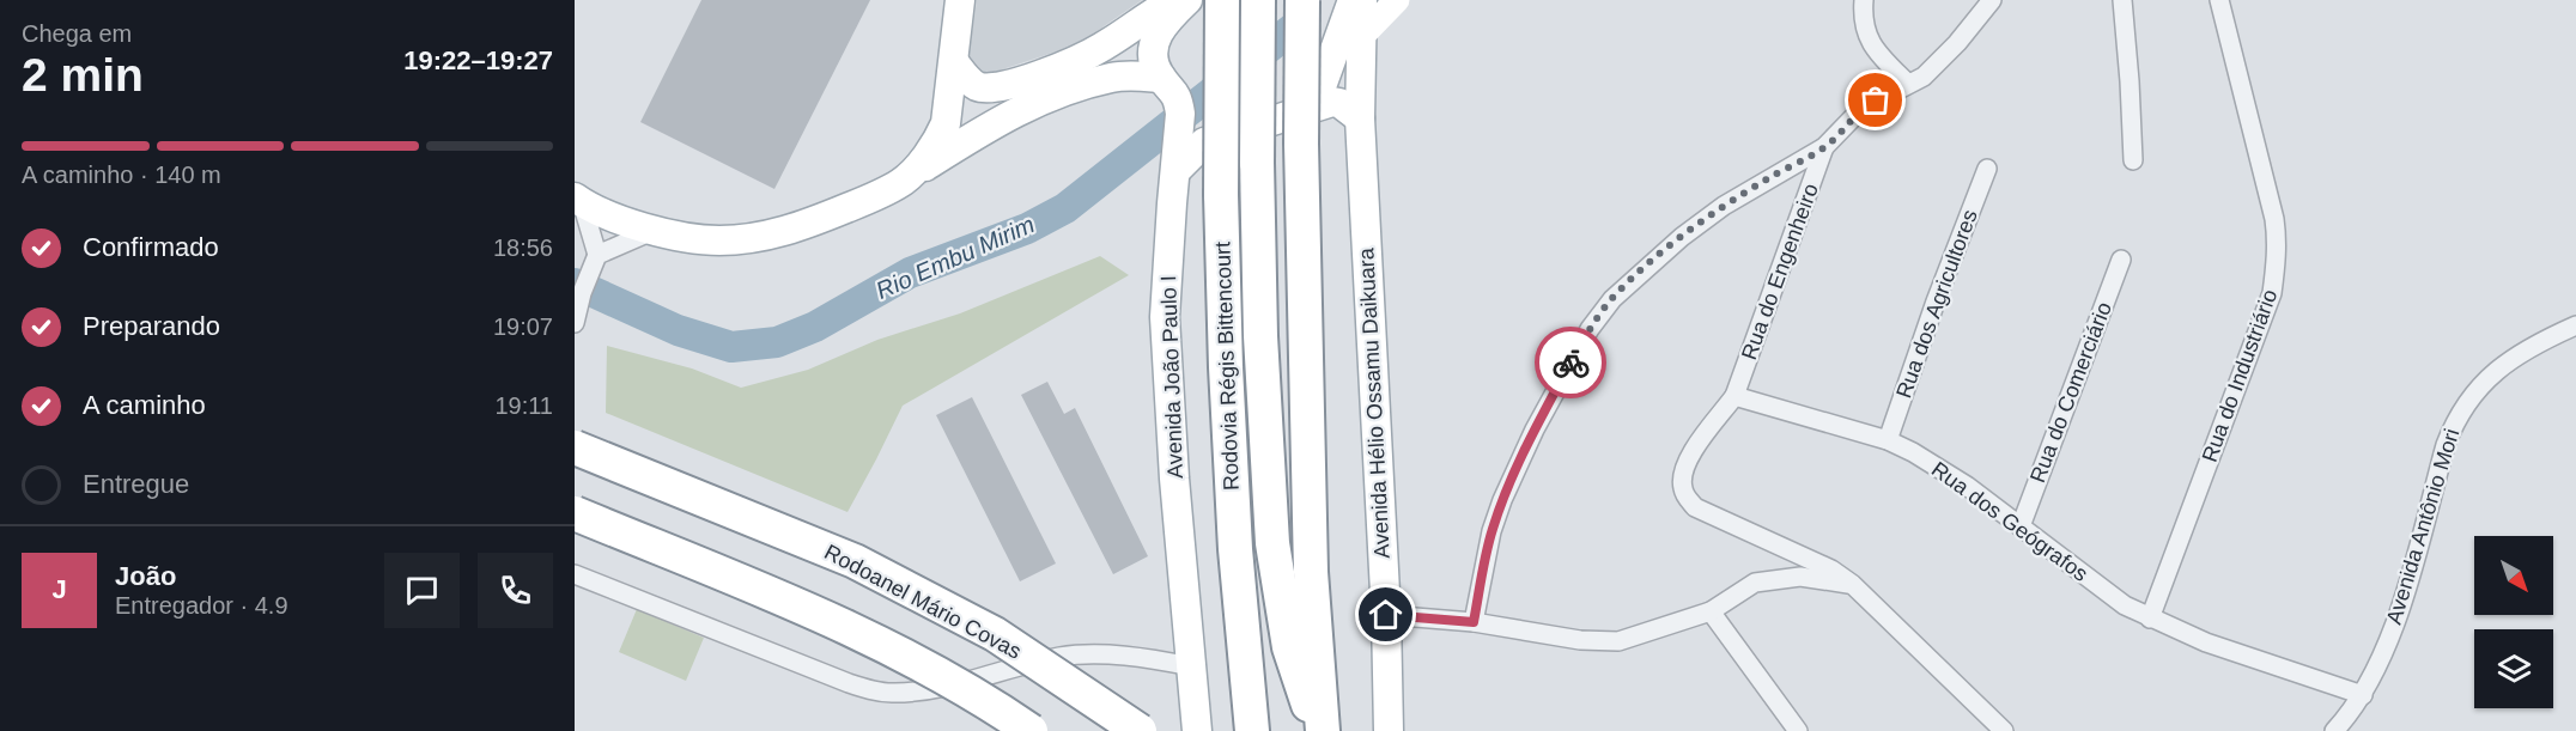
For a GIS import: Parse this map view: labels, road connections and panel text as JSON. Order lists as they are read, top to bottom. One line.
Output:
{"streets":{"highway":["Rodovia Régis Bittencourt","Rodoanel Mário Covas"],"main road":["Avenida João Paulo I","Avenida Hélio Ossamu Daikuara"],"street":["Rua do Engenheiro","Rua dos Agricultores","Rua do Industriário","Rua do Comerciário","Rua dos Geógrafos","Avenida Antônio Mori"]},"crossings":[["Rua do Engenheiro","Rua dos Geógrafos"],["Rua dos Agricultores","Rua dos Geógrafos"],["Rua do Industriário","Rua dos Geógrafos"],["Rua do Comerciário","Rua dos Geógrafos"],["Rua dos Geógrafos","Avenida Antônio Mori"]],"water":["Rio Embu Mirim"],"north":"bottom right","page":{"heading":["2 min","Chega em","19:22–19:27"],"panel":["João","Entregador · 4.9"],"bar":"A caminho · 140 m","list":[["Confirmado","18:56"],["Preparando","19:07"],["A caminho","19:11"],"Entregue"],"round":"J"}}
